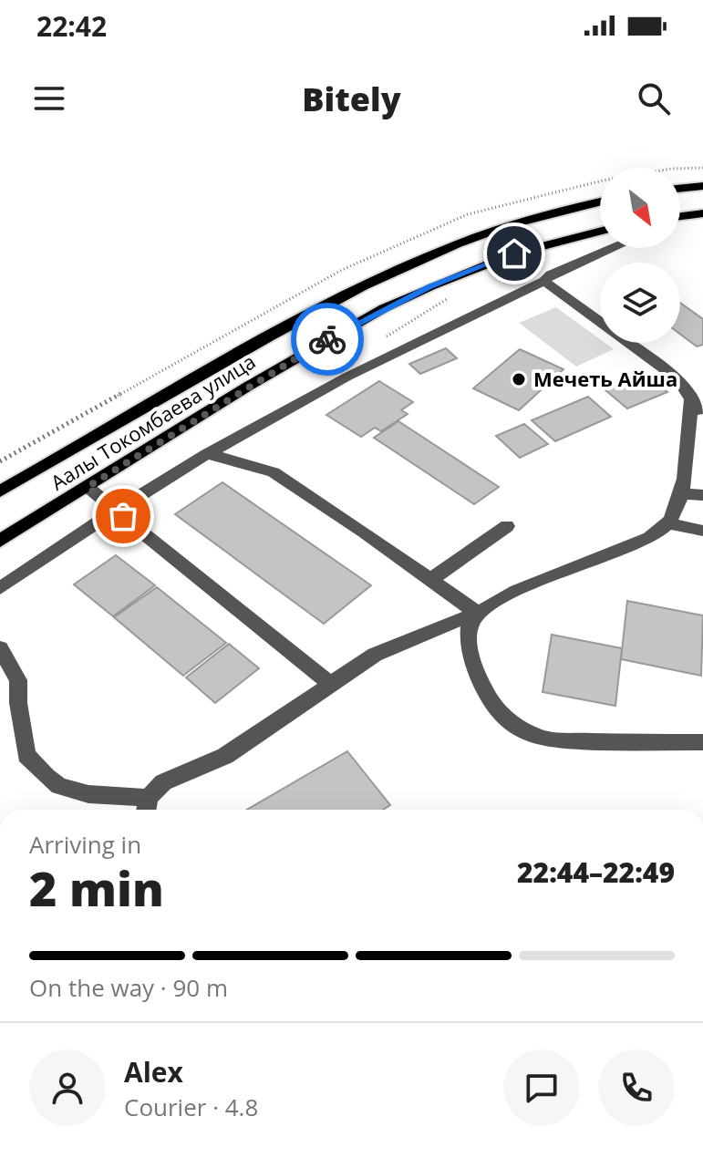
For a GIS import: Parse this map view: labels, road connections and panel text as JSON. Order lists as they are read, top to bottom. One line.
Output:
{"streets":{"main road":["Аалы Токомбаева улица"]},"places":["Мечеть Айша"],"north":"bottom right","page":{"status":"22:42","header":"Bitely","heading":["2 min","Arriving in","22:44–22:49"],"panel":["Alex","Courier · 4.8"],"bar":"On the way · 90 m"}}
